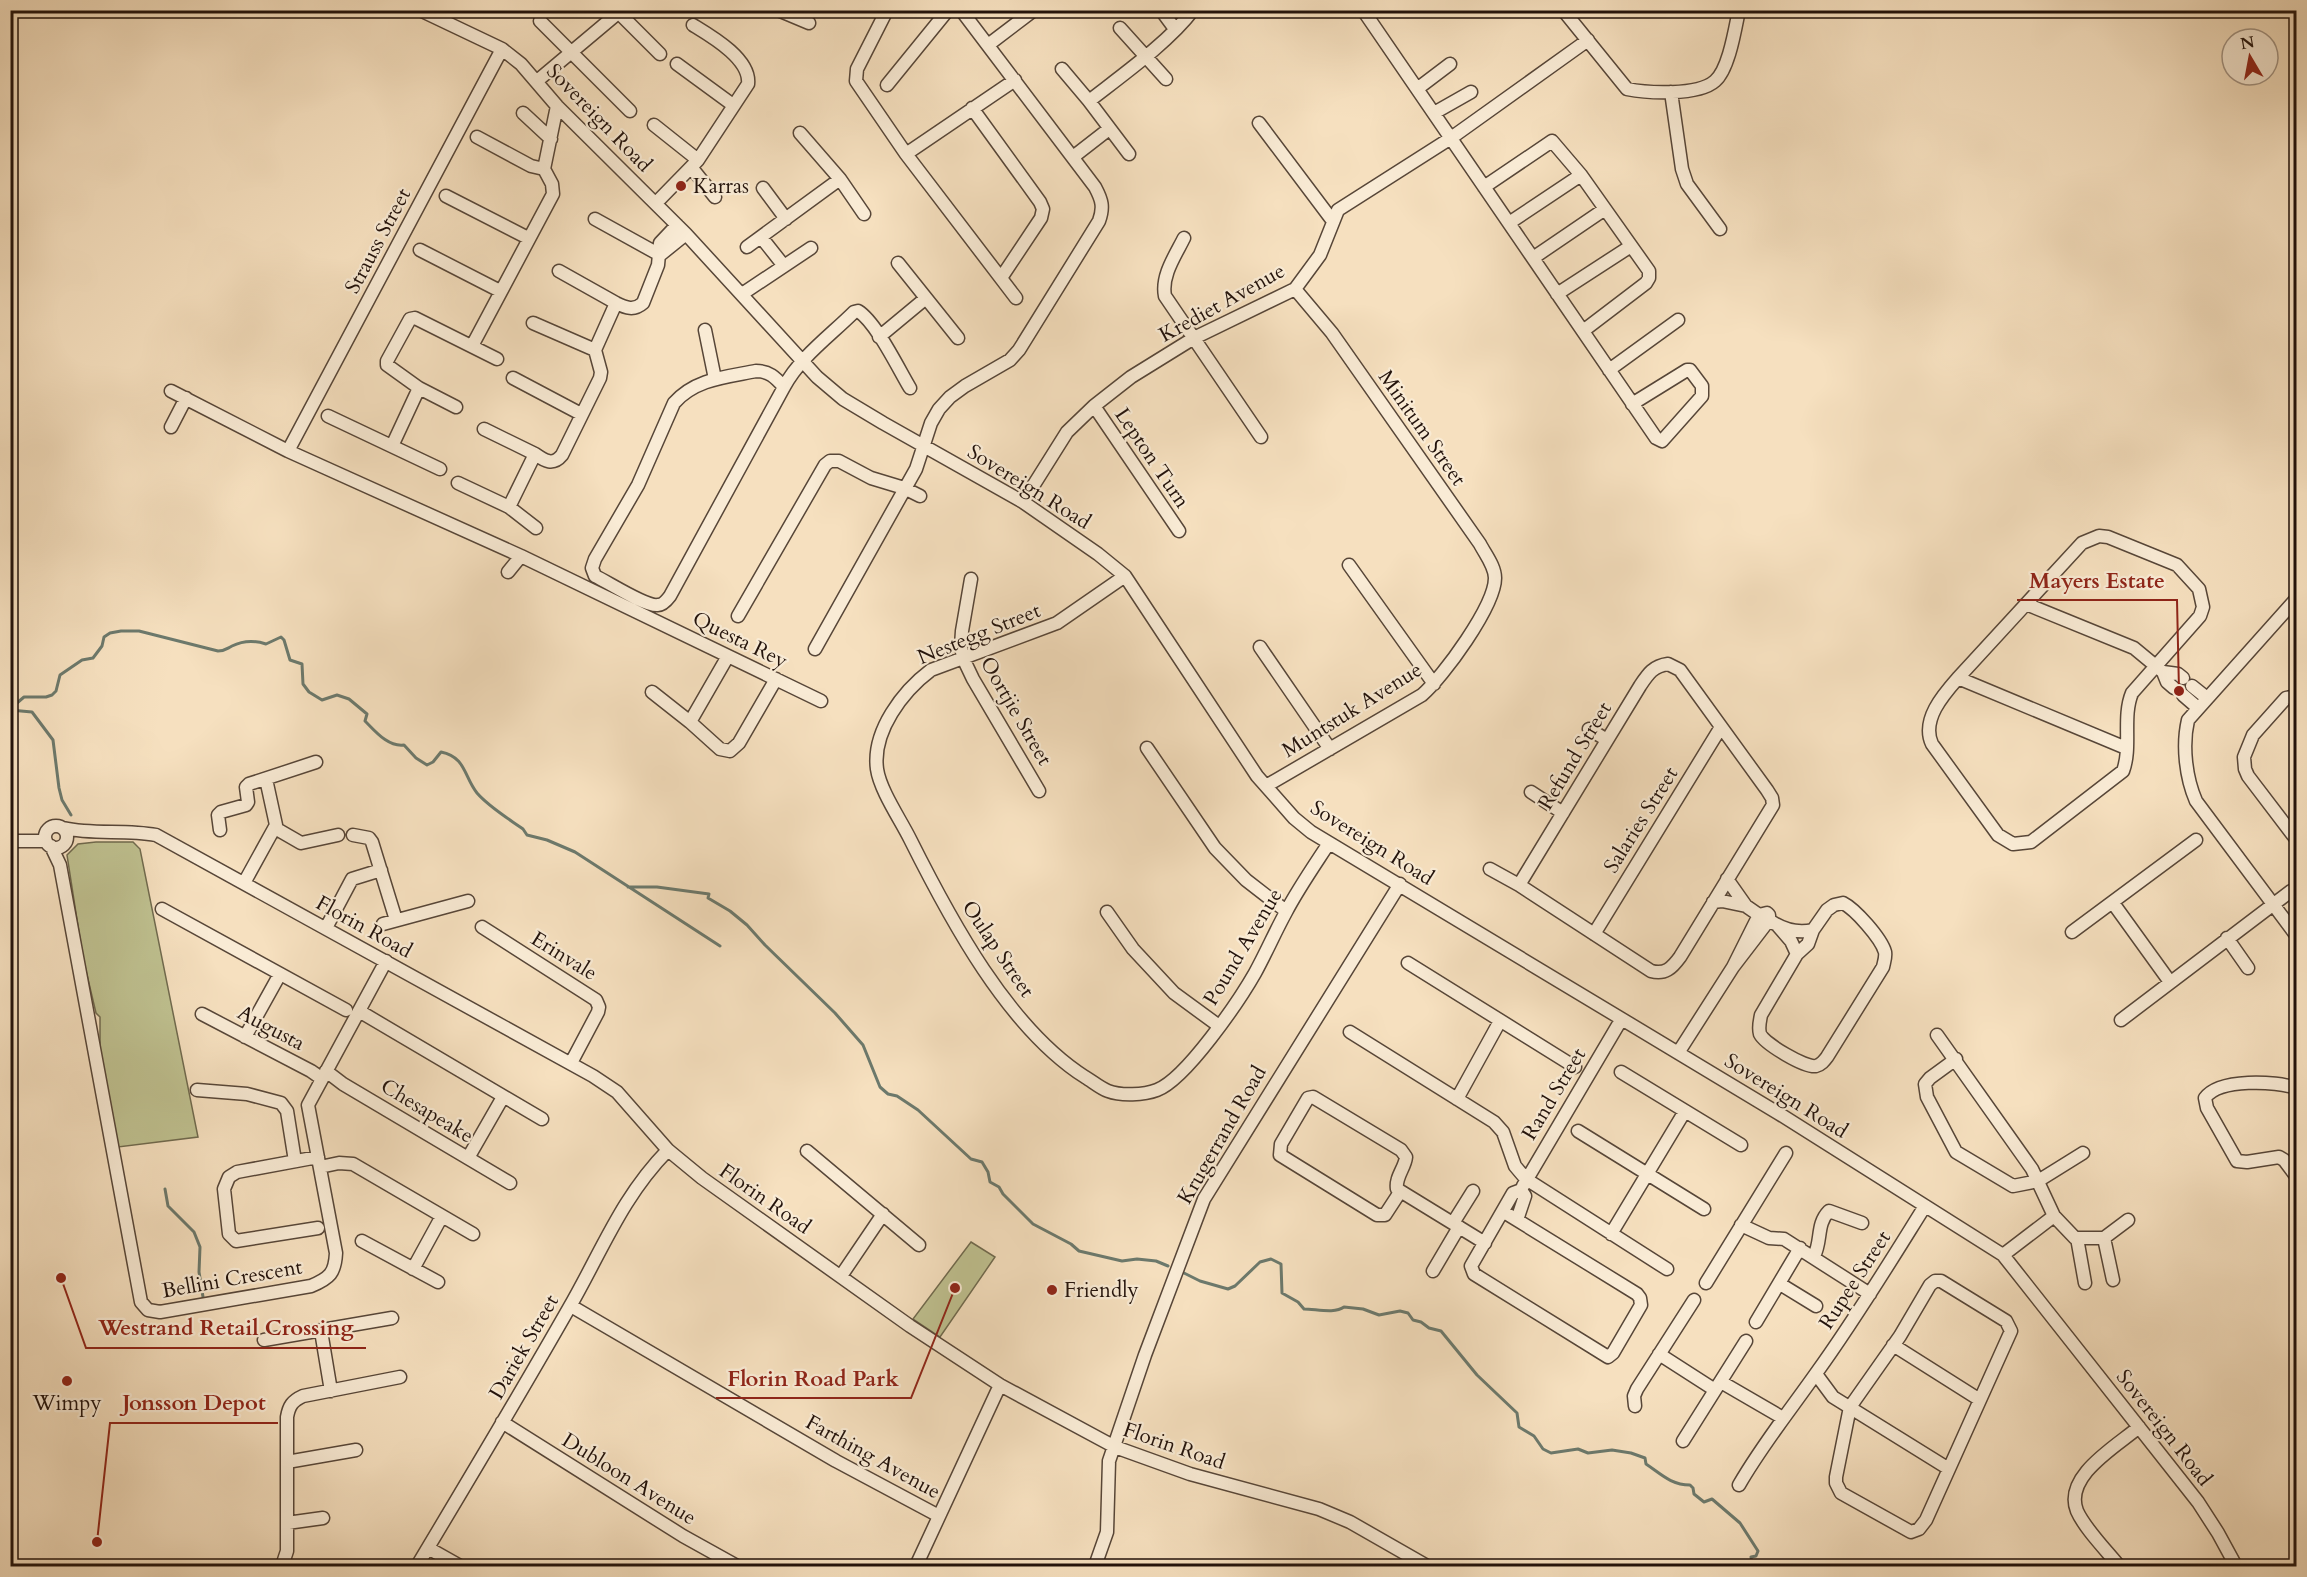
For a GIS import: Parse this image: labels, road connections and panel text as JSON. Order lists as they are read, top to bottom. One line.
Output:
{"streets":{"street":["Sovereign Road","Strauss Street","Krediet Avenue","Minitum Street","Lepton Turn","Nestegg Street","Questa Rey","Muntstuk Avenue","Oortjie Street","Refund Street","Salaries Street","Florin Road","Pound Avenue","Oulap Street","Erinvale","Augusta","Rand Street","Chesapeake","Krugerrand Road","Bellini Crescent","Rupee Street","Dariek Street","Farthing Avenue","Dubloon Avenue"]},"crossings":[["Sovereign Road","Strauss Street"],["Sovereign Road","Krediet Avenue"],["Sovereign Road","Nestegg Street"],["Sovereign Road","Muntstuk Avenue"],["Sovereign Road","Pound Avenue"],["Sovereign Road","Rand Street"],["Sovereign Road","Krugerrand Road"],["Sovereign Road","Rupee Street"],["Krediet Avenue","Minitum Street"],["Krediet Avenue","Lepton Turn"],["Minitum Street","Muntstuk Avenue"],["Nestegg Street","Oortjie Street"],["Nestegg Street","Oulap Street"],["Refund Street","Salaries Street"],["Florin Road","Erinvale"],["Florin Road","Krugerrand Road"],["Florin Road","Bellini Crescent"],["Florin Road","Dariek Street"],["Pound Avenue","Oulap Street"],["Augusta","Chesapeake"],["Augusta","Bellini Crescent"],["Chesapeake","Bellini Crescent"],["Dariek Street","Farthing Avenue"],["Dariek Street","Dubloon Avenue"]],"places":["Karras","Mayers Estate","Westrand Retail Crossing","Florin Road Park","Friendly","Wimpy","Jonsson Depot"],"north":"top"}
